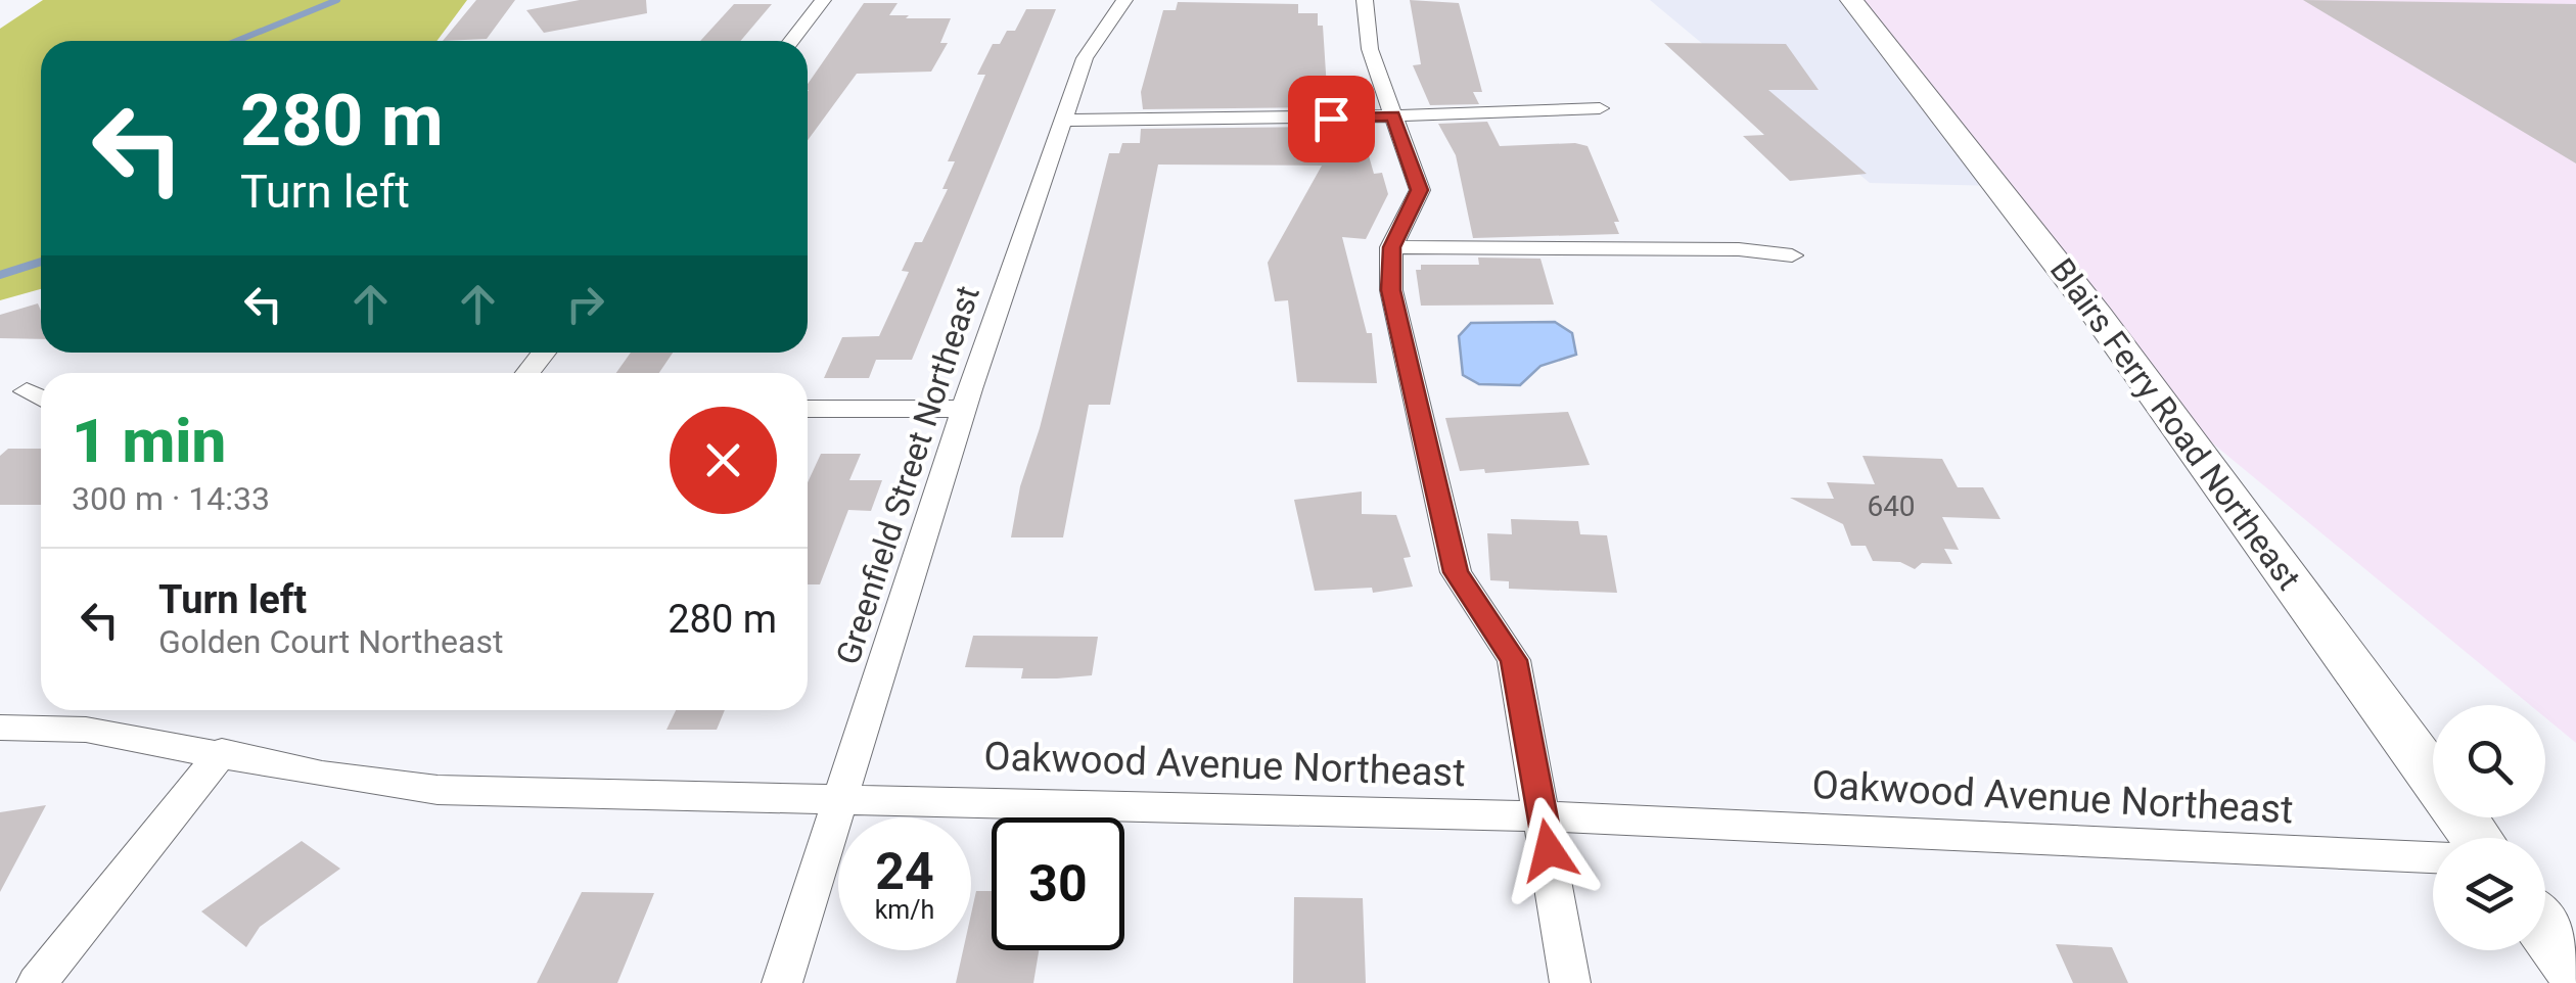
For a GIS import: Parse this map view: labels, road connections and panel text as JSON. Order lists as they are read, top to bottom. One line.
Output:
{"streets":{"main road":["Blairs Ferry Road Northeast"],"street":["Greenfield Street Northeast","Oakwood Avenue Northeast"]},"crossings":[["Greenfield Street Northeast","Oakwood Avenue Northeast"]],"house_numbers":["640"],"page":{"turn":["280 m","Turn left"],"heading":["1 min","300 m · 14:33"],"list":[{"name":"Turn left","note":"Golden Court Northeast","value":"280 m"}],"speed":"24 km/h","limit":"30"}}
